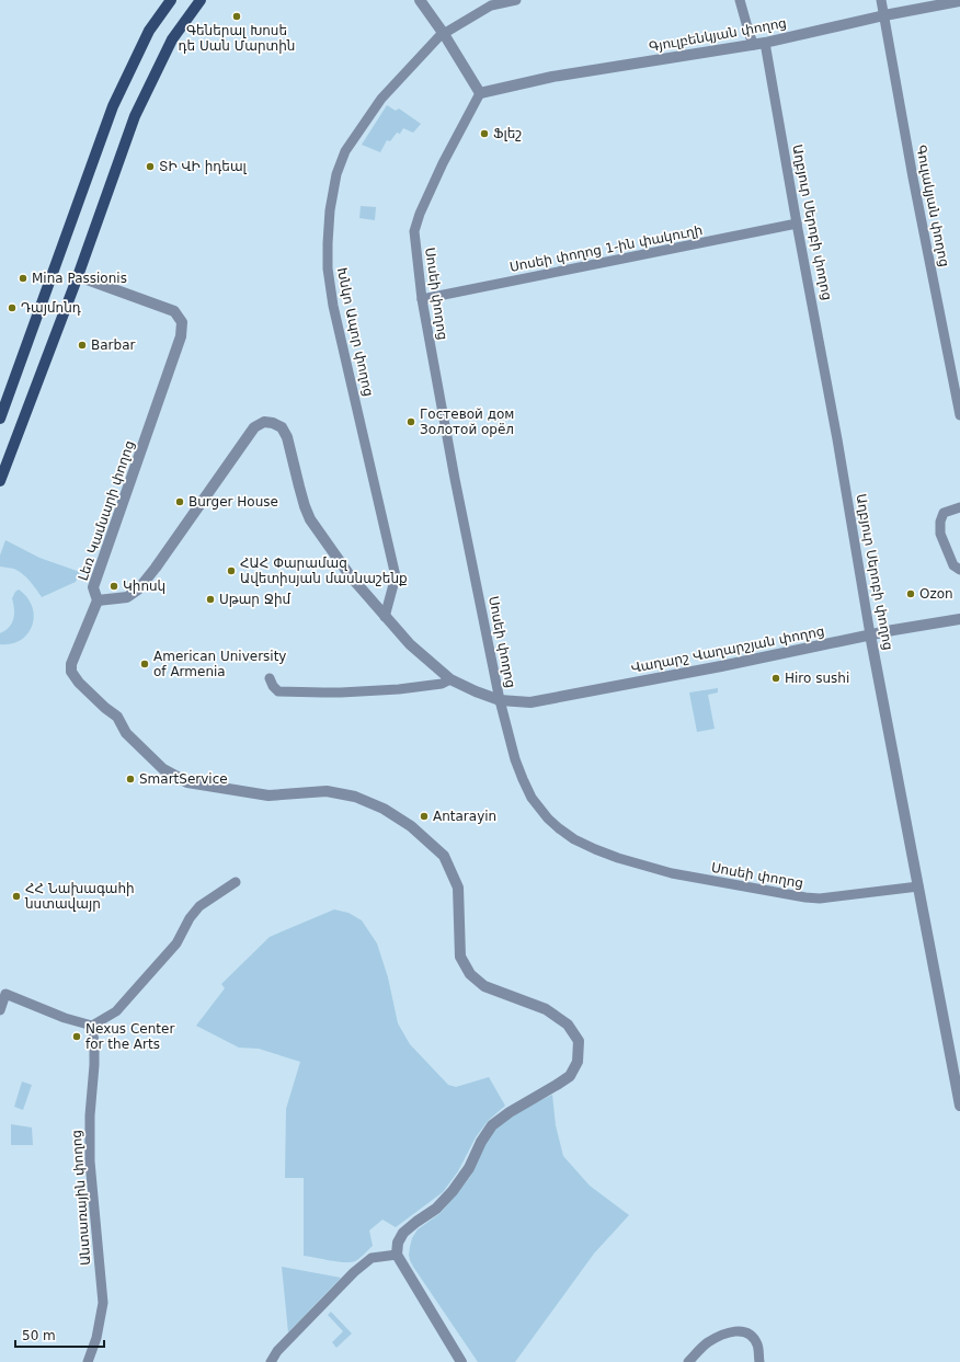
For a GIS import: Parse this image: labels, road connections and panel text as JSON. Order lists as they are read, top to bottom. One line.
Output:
{"streets":{"street":["Գյուլբենկյան փողոց","Գուլակյան փողոց","Աղբյուր Սերոբի փողոց","Սոսեի փողոց 1-ին փակուղի","Սոսեի փողոց","Խնկո Ապոր փողոց","Լեռ Կամսարի փողոց","Վաղարշ Վաղարշյան փողոց","Անտառային փողոց"]},"crossings":[["Գյուլբենկյան փողոց","Գուլակյան փողոց"],["Գյուլբենկյան փողոց","Աղբյուր Սերոբի փողոց"],["Գյուլբենկյան փողոց","Սոսեի փողոց"],["Աղբյուր Սերոբի փողոց","Սոսեի փողոց 1-ին փակուղի"],["Աղբյուր Սերոբի փողոց","Սոսեի փողոց"],["Աղբյուր Սերոբի փողոց","Վաղարշ Վաղարշյան փողոց"],["Սոսեի փողոց 1-ին փակուղի","Սոսեի փողոց"],["Սոսեի փողոց","Վաղարշ Վաղարշյան փողոց"],["Խնկո Ապոր փողոց","Վաղարշ Վաղարշյան փողոց"],["Լեռ Կամսարի փողոց","Վաղարշ Վաղարշյան փողոց"]],"places":["Գեներալ Խոսե դե Սան Մարտին","Ֆլեշ","ՏԻ ՎԻ իդեալ","Mina Passionis","Դայմոնդ","Barbar","Гостевой дом Золотой орёл","Burger House","ՀԱՀ Փարամազ Ավետիսյան մասնաշենք","Կիոսկ","Ozon","Սթար Ջիմ","American University of Armenia","Hiro sushi","SmartService","Antarayin","ՀՀ Նախագահի նստավայր","Nexus Center for the Arts"],"scale_bar":"50 m"}
